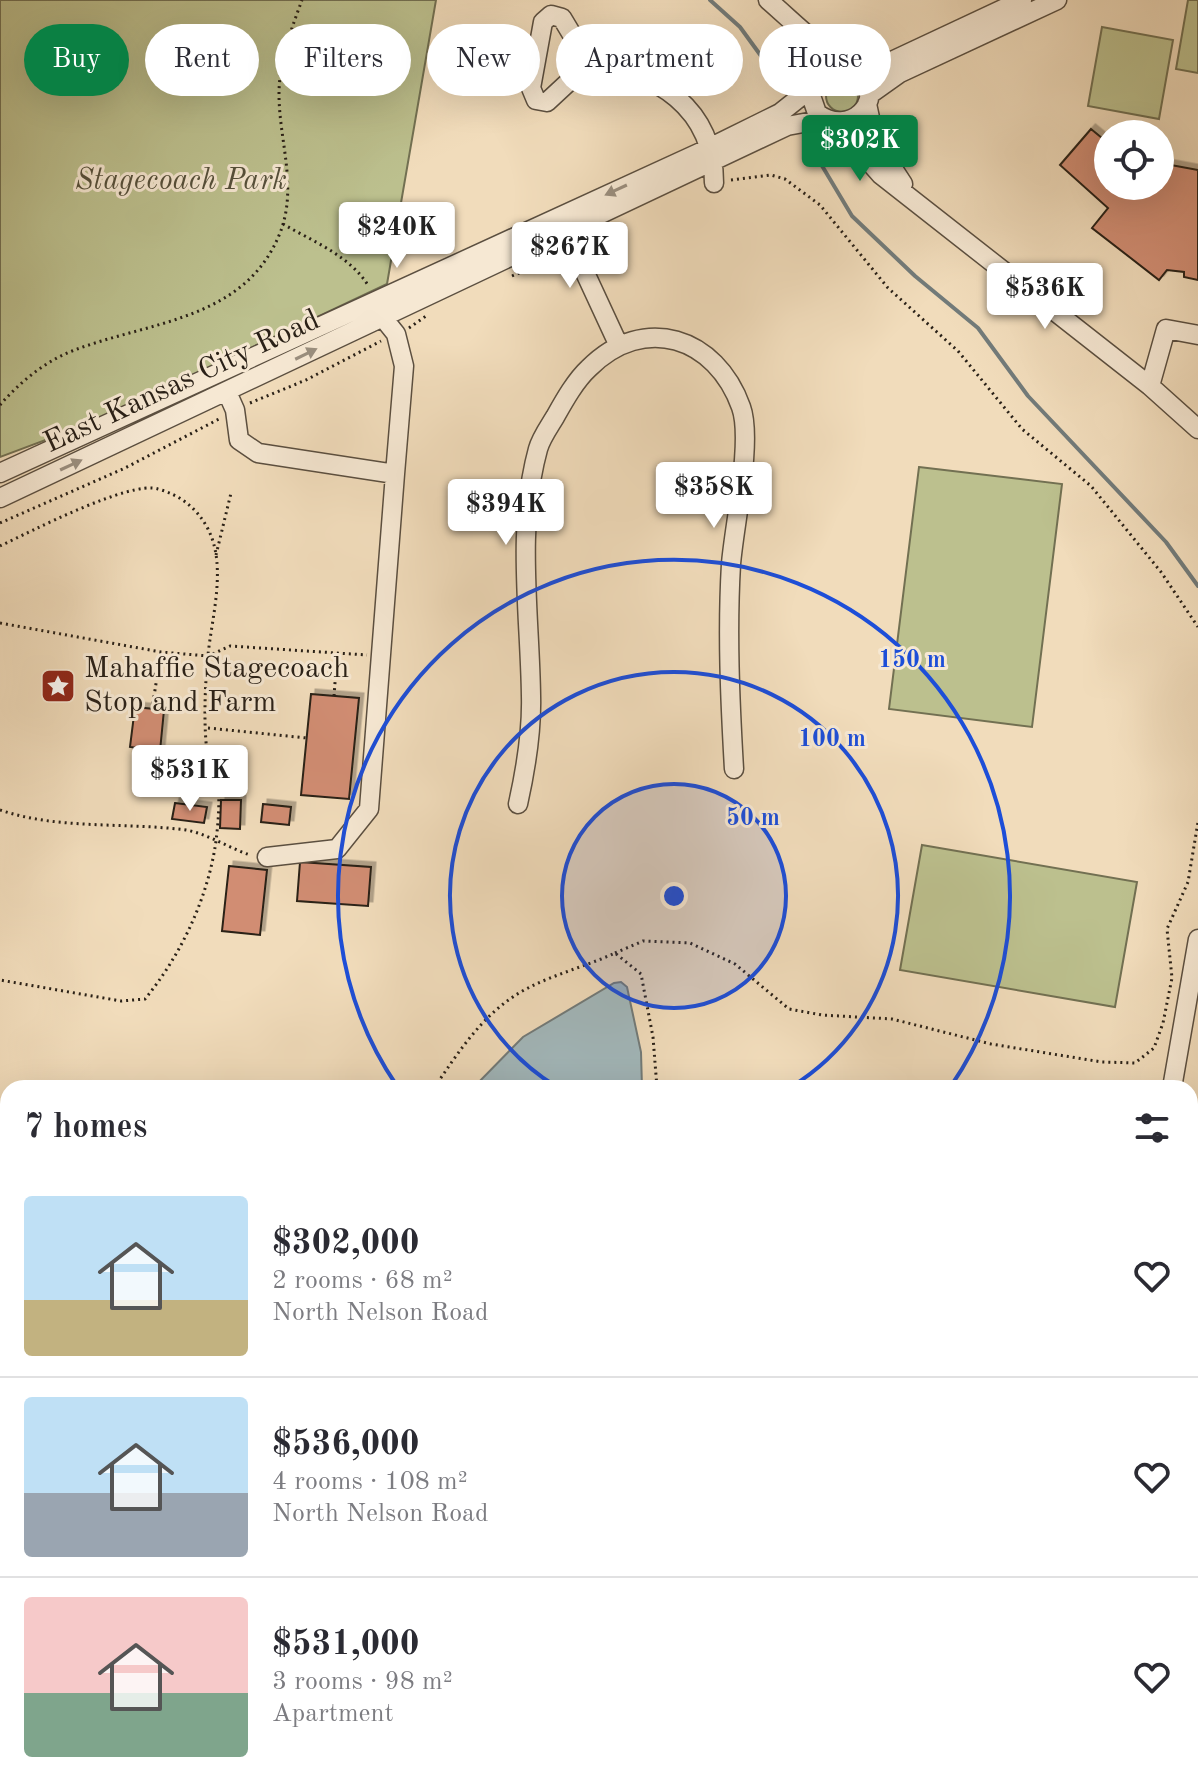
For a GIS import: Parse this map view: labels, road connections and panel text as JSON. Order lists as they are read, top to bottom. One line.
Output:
{"streets":{"street":["East Kansas City Road"]},"parks":["Stagecoach Park"],"places":{"place":["Mahaffie Stagecoach Stop and Farm"]},"page":{"chip":["Buy","Rent","Filters","New","Apartment","House"],"price":["$302K","$240K","$267K","$536K","$358K","$394K","$531K"],"heading":"7 homes","list":[{"name":"$302,000","note":"2 rooms · 68 m² · North Nelson Road"},{"name":"$536,000","note":"4 rooms · 108 m² · North Nelson Road"},{"name":"$531,000","note":"3 rooms · 98 m² · Apartment"}]},"rings":["150 m","100 m","50 m"]}
